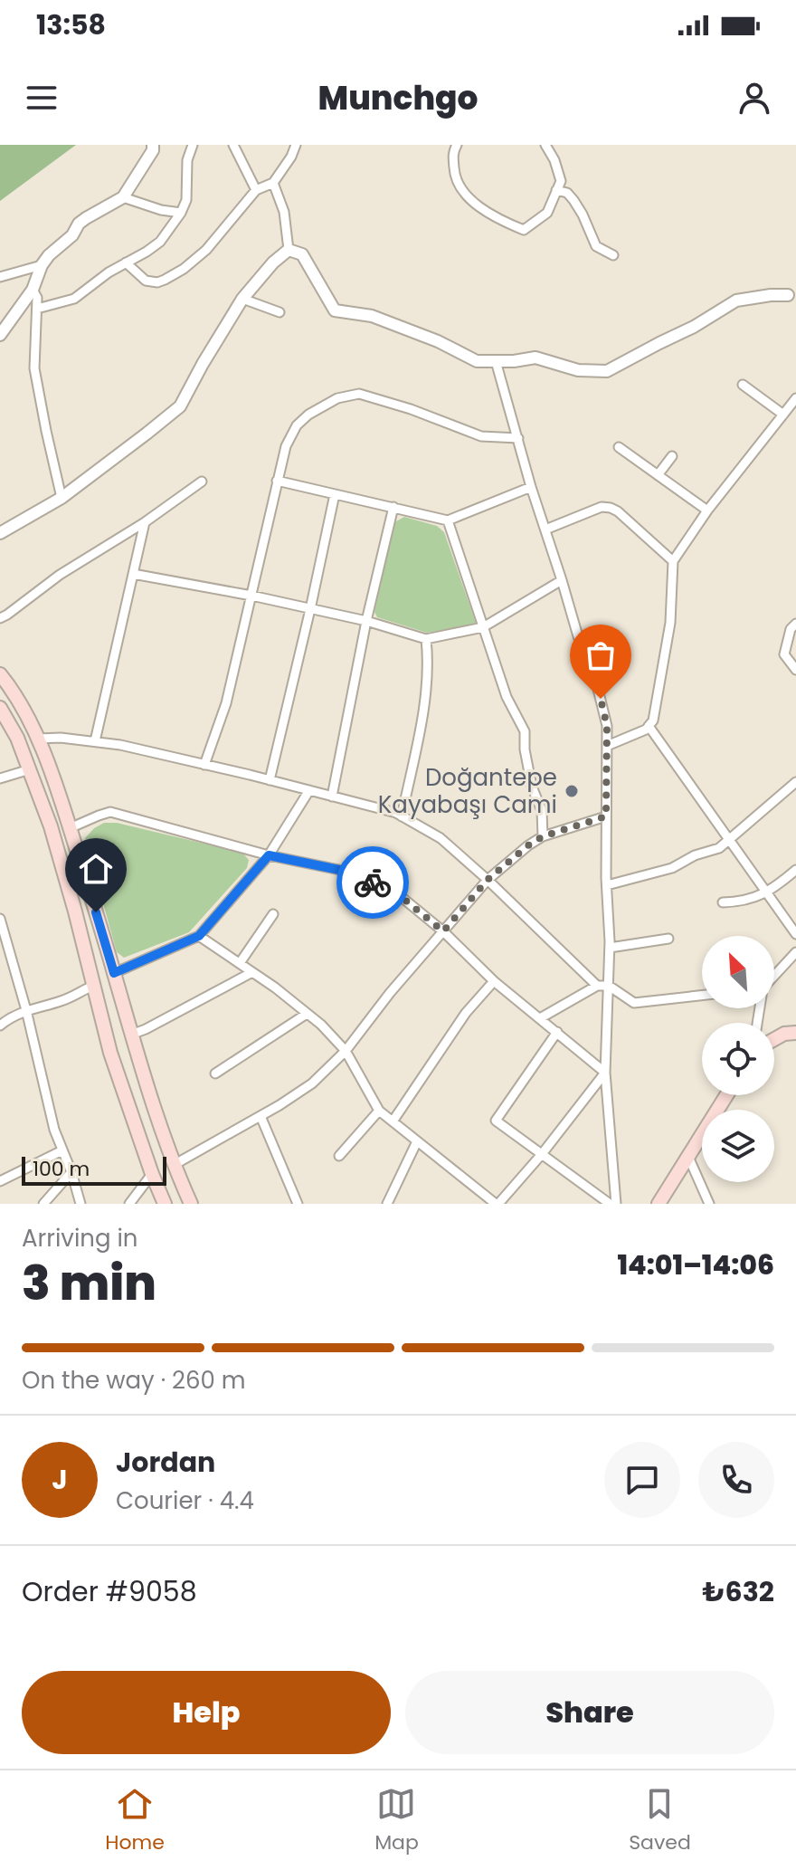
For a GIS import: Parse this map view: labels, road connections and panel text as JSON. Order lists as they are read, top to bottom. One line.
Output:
{"places":["Doğantepe Kayabaşı Cami"],"scale_bar":"100 m","north":"top left","page":{"status":"13:58","header":"Munchgo","scale":"100 m","heading":["3 min","Arriving in","14:01–14:06"],"panel":["Jordan","Courier · 4.4","Order #9058","₺632"],"bar":"On the way · 260 m","round":"J","buttons":["Help","Share"],"tabs":["Home","Map","Saved"]}}
